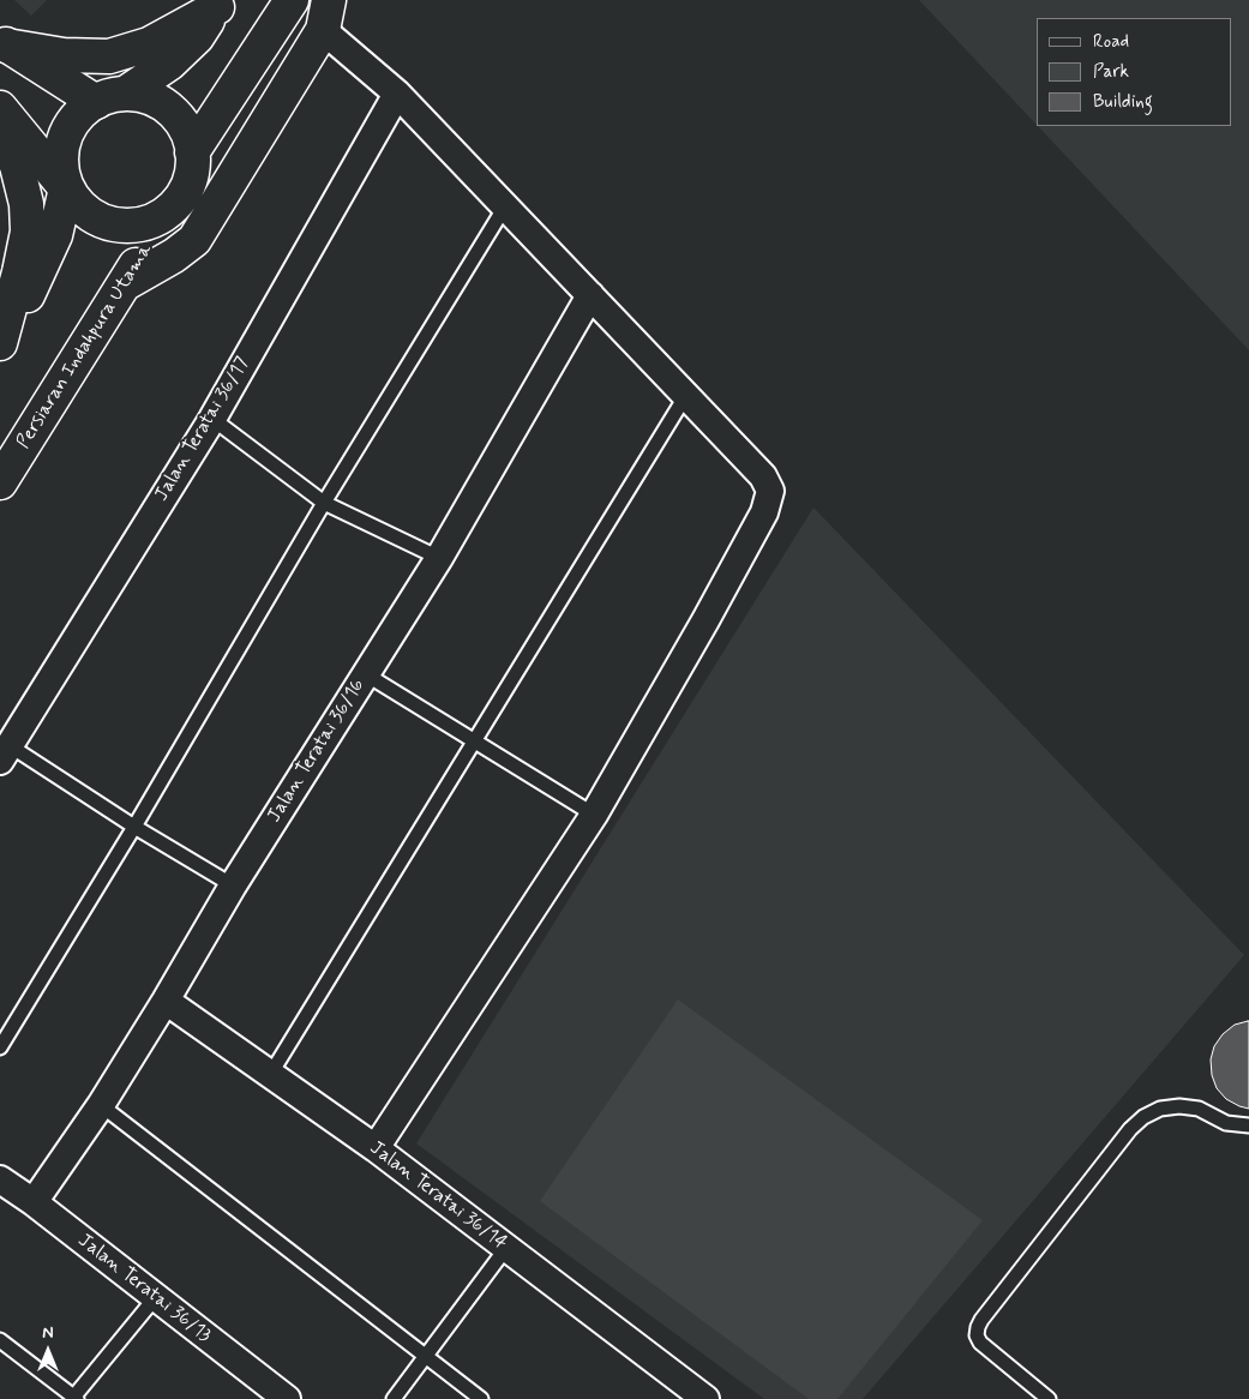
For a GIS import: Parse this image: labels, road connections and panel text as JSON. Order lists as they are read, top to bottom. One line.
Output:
{"streets":{"main road":["Persiaran Indahpura Utama"],"street":["Jalan Teratai 36/17","Jalan Teratai 36/16","Jalan Teratai 36/14","Jalan Teratai 36/13"]},"crossings":[["Jalan Teratai 36/16","Jalan Teratai 36/14"],["Jalan Teratai 36/16","Jalan Teratai 36/13"]],"legend":["Road","Park","Building"],"north":"top"}
